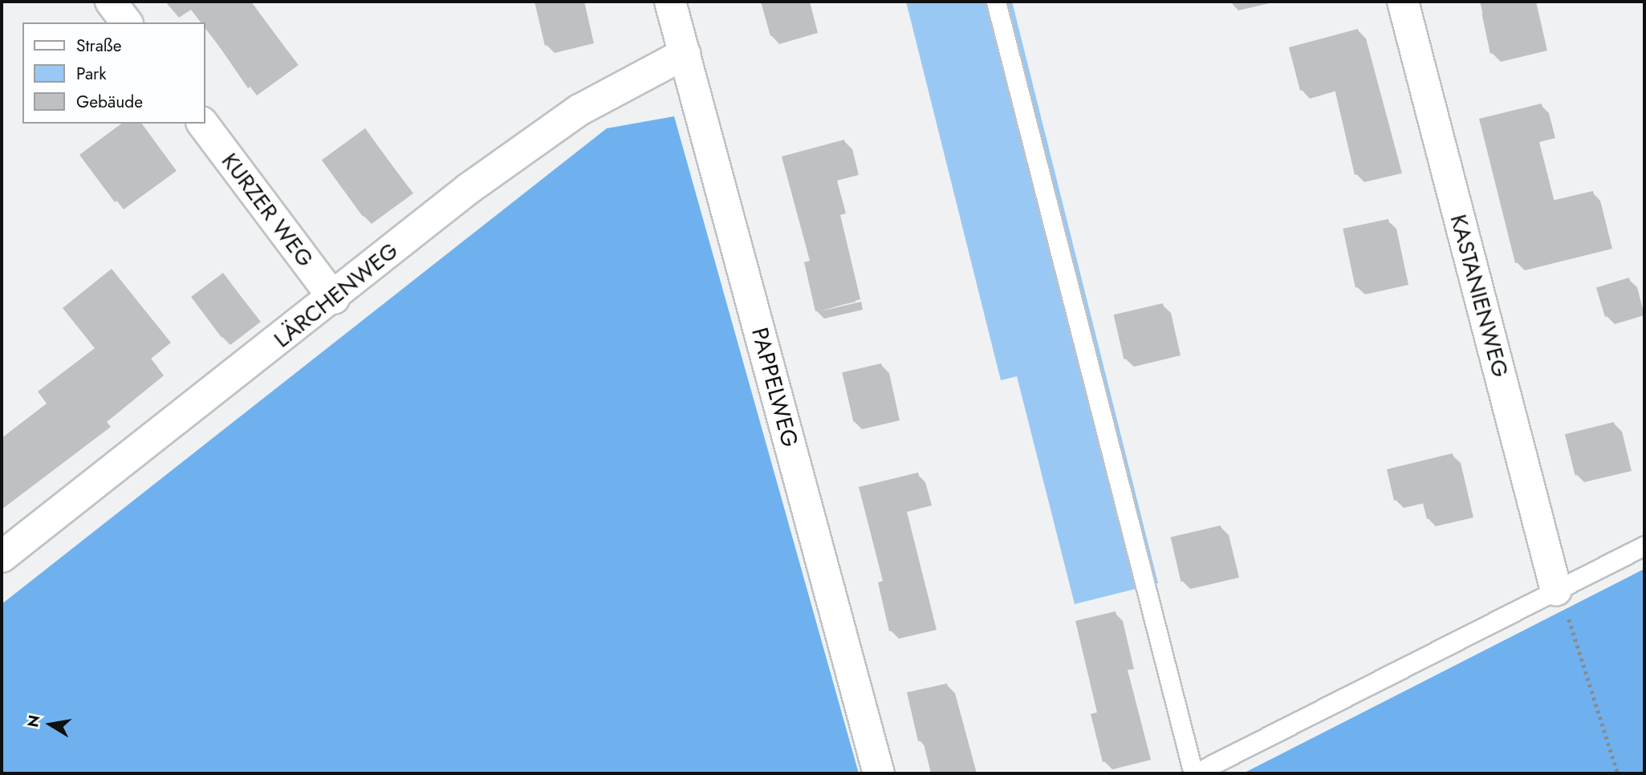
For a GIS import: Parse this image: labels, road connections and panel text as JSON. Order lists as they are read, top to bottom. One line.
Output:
{"streets":{"street":["KURZER WEG","LÄRCHENWEG","KASTANIENWEG","PAPPELWEG"]},"crossings":[["KURZER WEG","LÄRCHENWEG"],["LÄRCHENWEG","PAPPELWEG"]],"legend":["Straße","Park","Gebäude"],"north":"left"}
